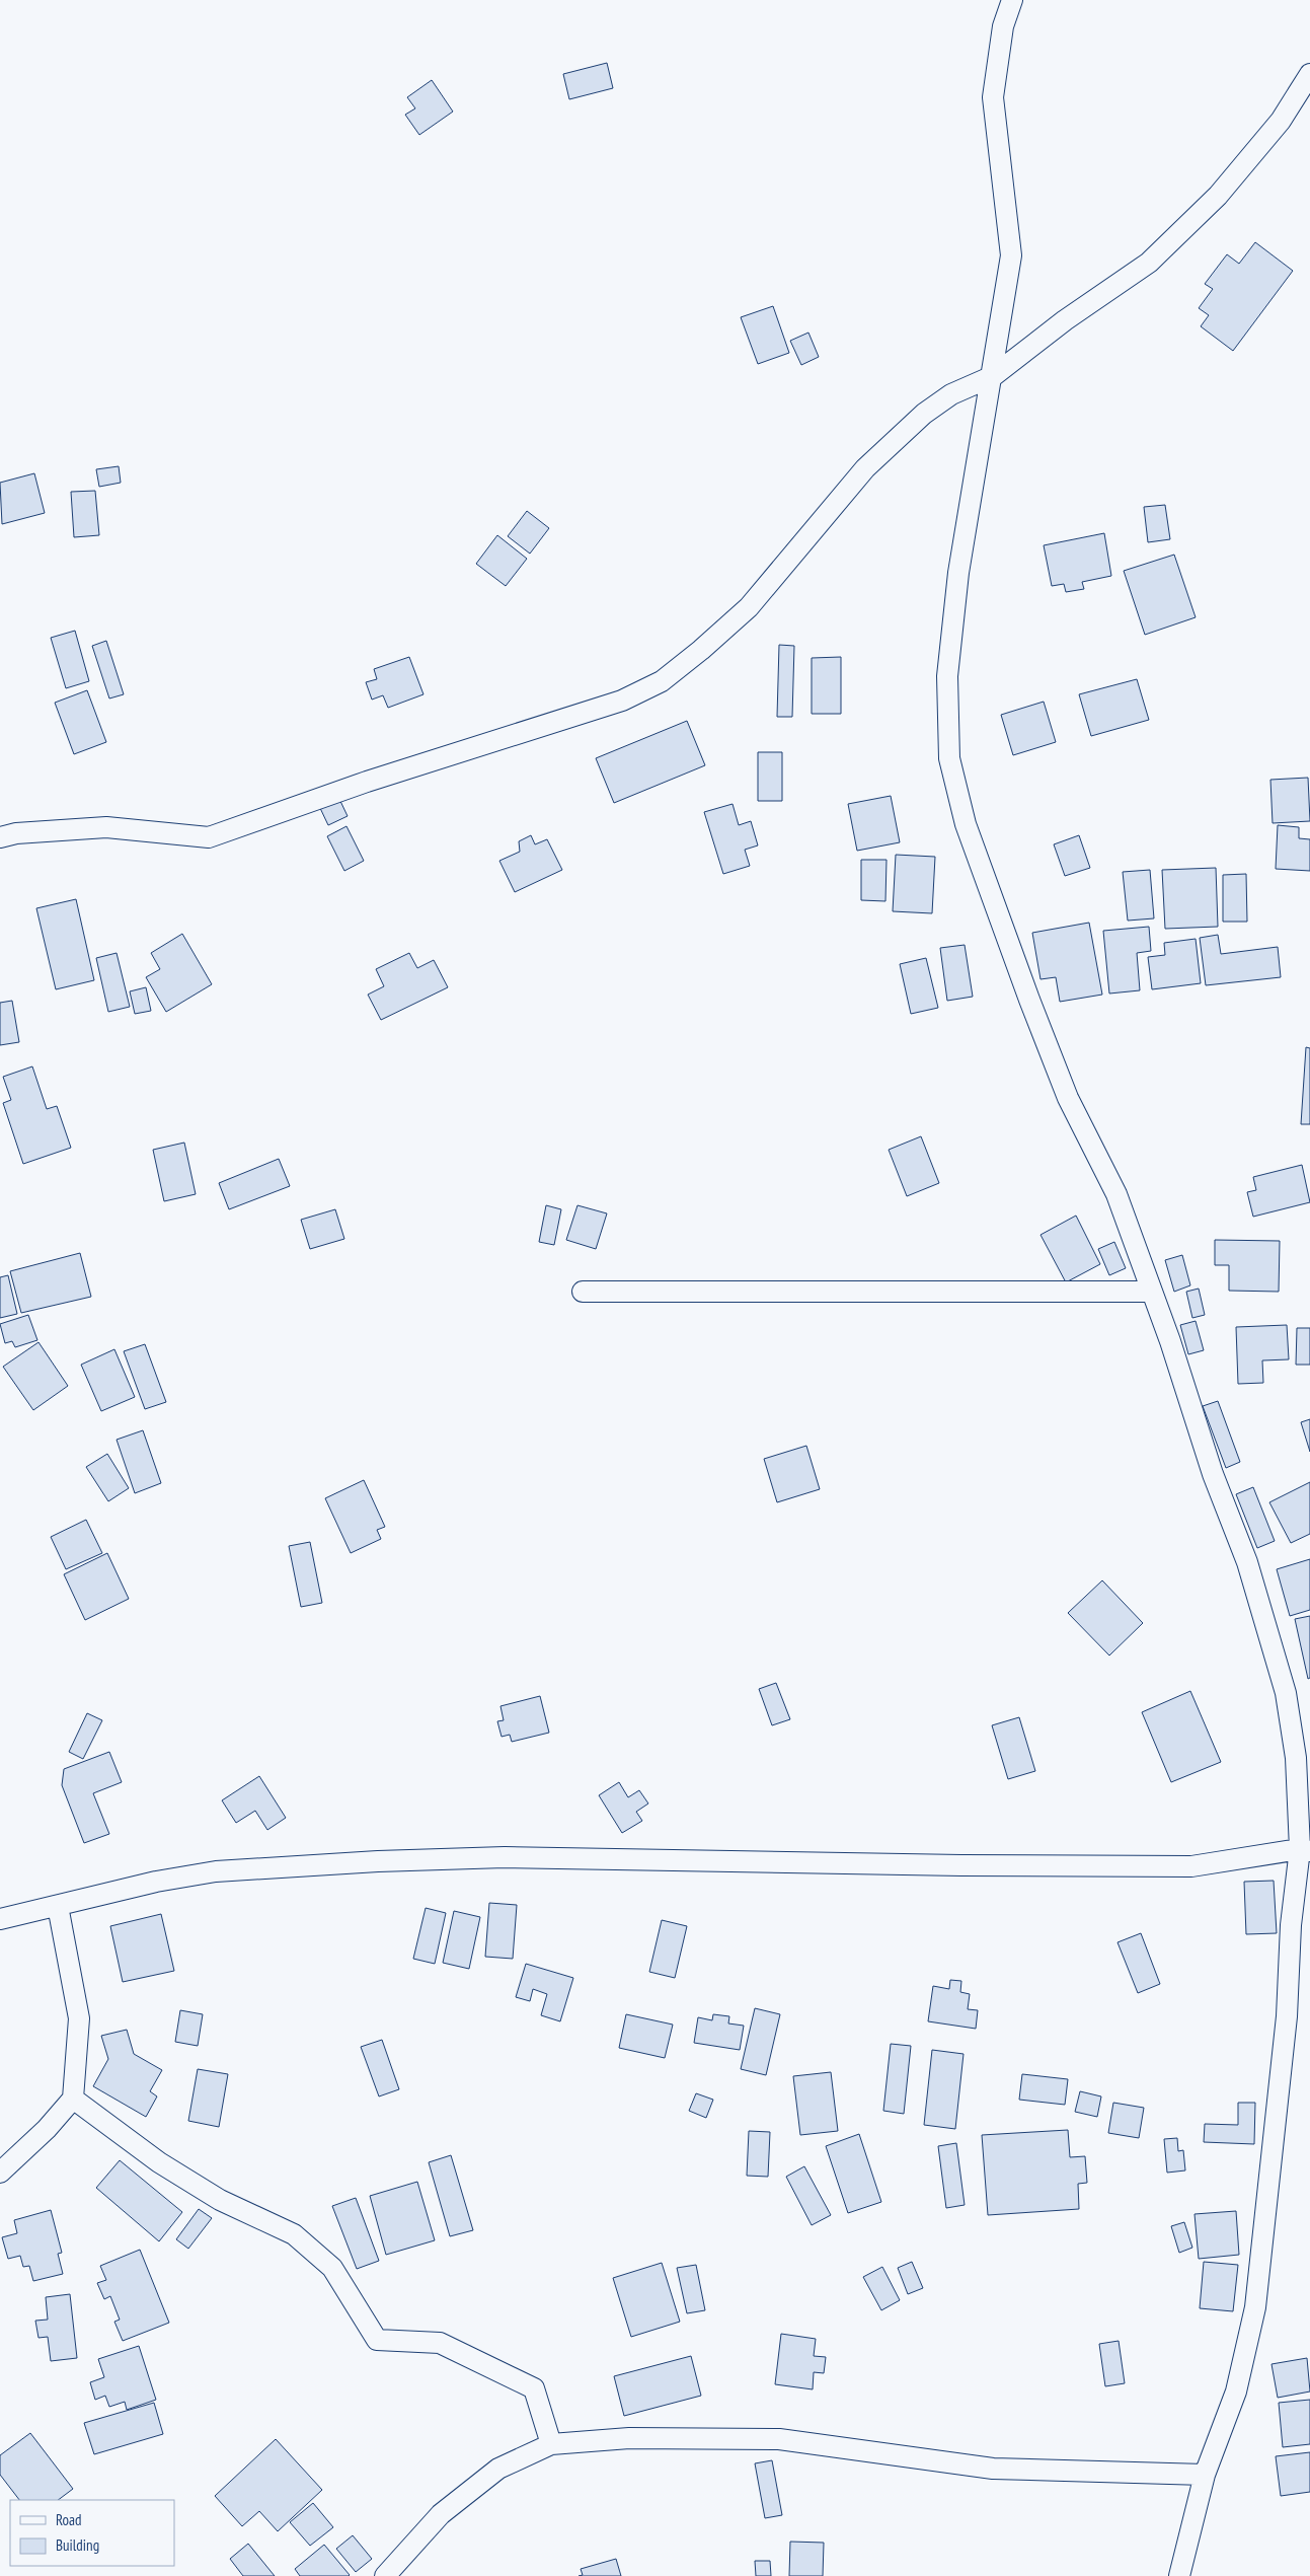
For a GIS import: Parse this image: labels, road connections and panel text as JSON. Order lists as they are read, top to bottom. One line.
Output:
{"legend":["Road","Building"]}
